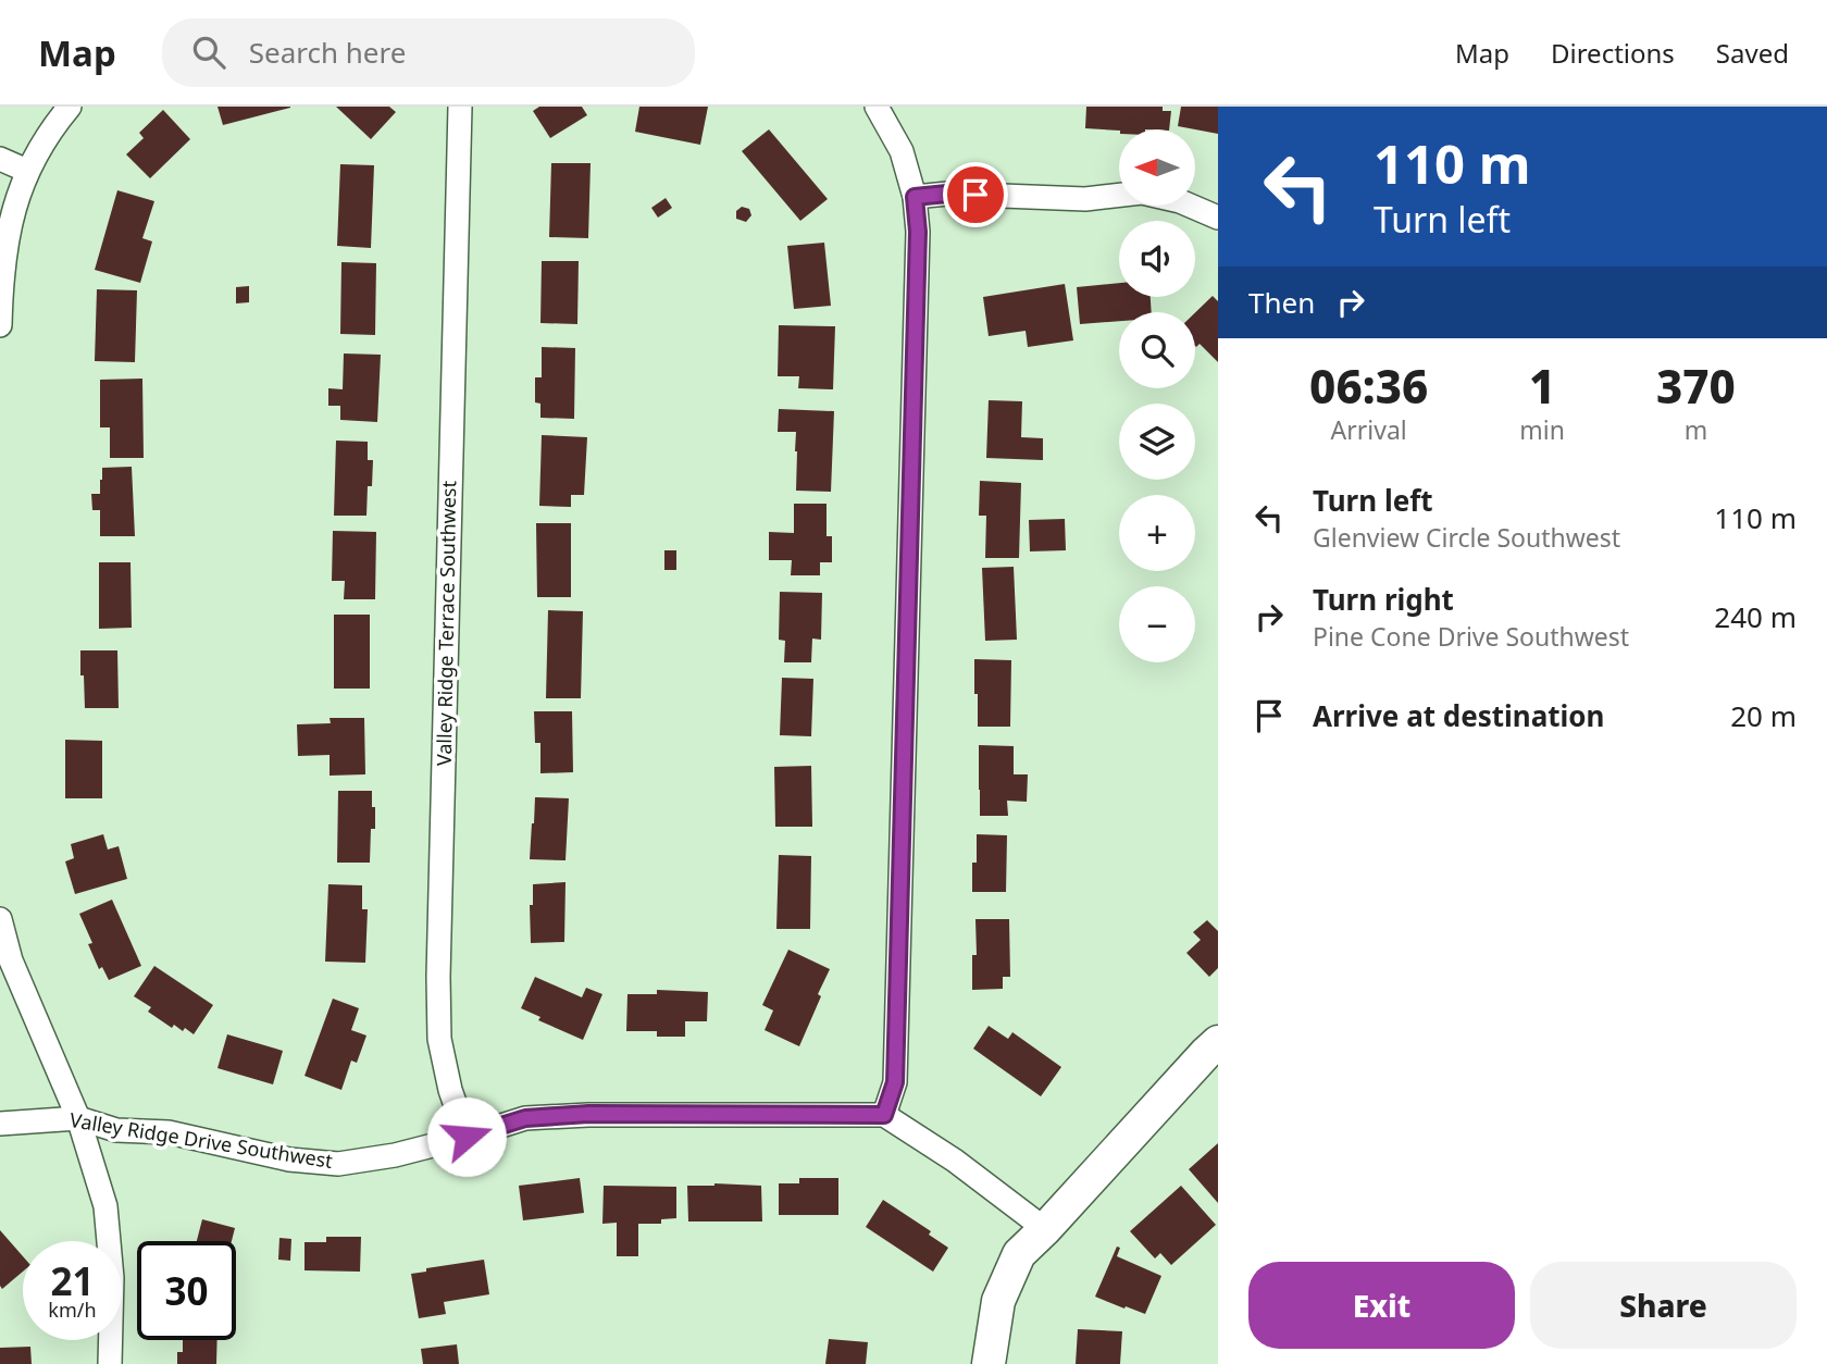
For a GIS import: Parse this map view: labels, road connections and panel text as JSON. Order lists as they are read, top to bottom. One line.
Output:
{"streets":{"street":["Valley Ridge Terrace Southwest","Valley Ridge Drive Southwest"]},"crossings":[["Valley Ridge Terrace Southwest","Valley Ridge Drive Southwest"]],"north":"left","page":{"header":"Map","search":"Search here","nav":["Map","Directions","Saved"],"turn":["110 m","Turn left"],"map_buttons":["+","−"],"then":"Then","eta":["06:36","Arrival","1","min","370","m"],"list":[{"name":"Turn left","note":"Glenview Circle Southwest","value":"110 m"},{"name":"Turn right","note":"Pine Cone Drive Southwest","value":"240 m"},{"name":"Arrive at destination","value":"20 m"}],"speed":"21 km/h","limit":"30","buttons":["Exit","Share"]}}
